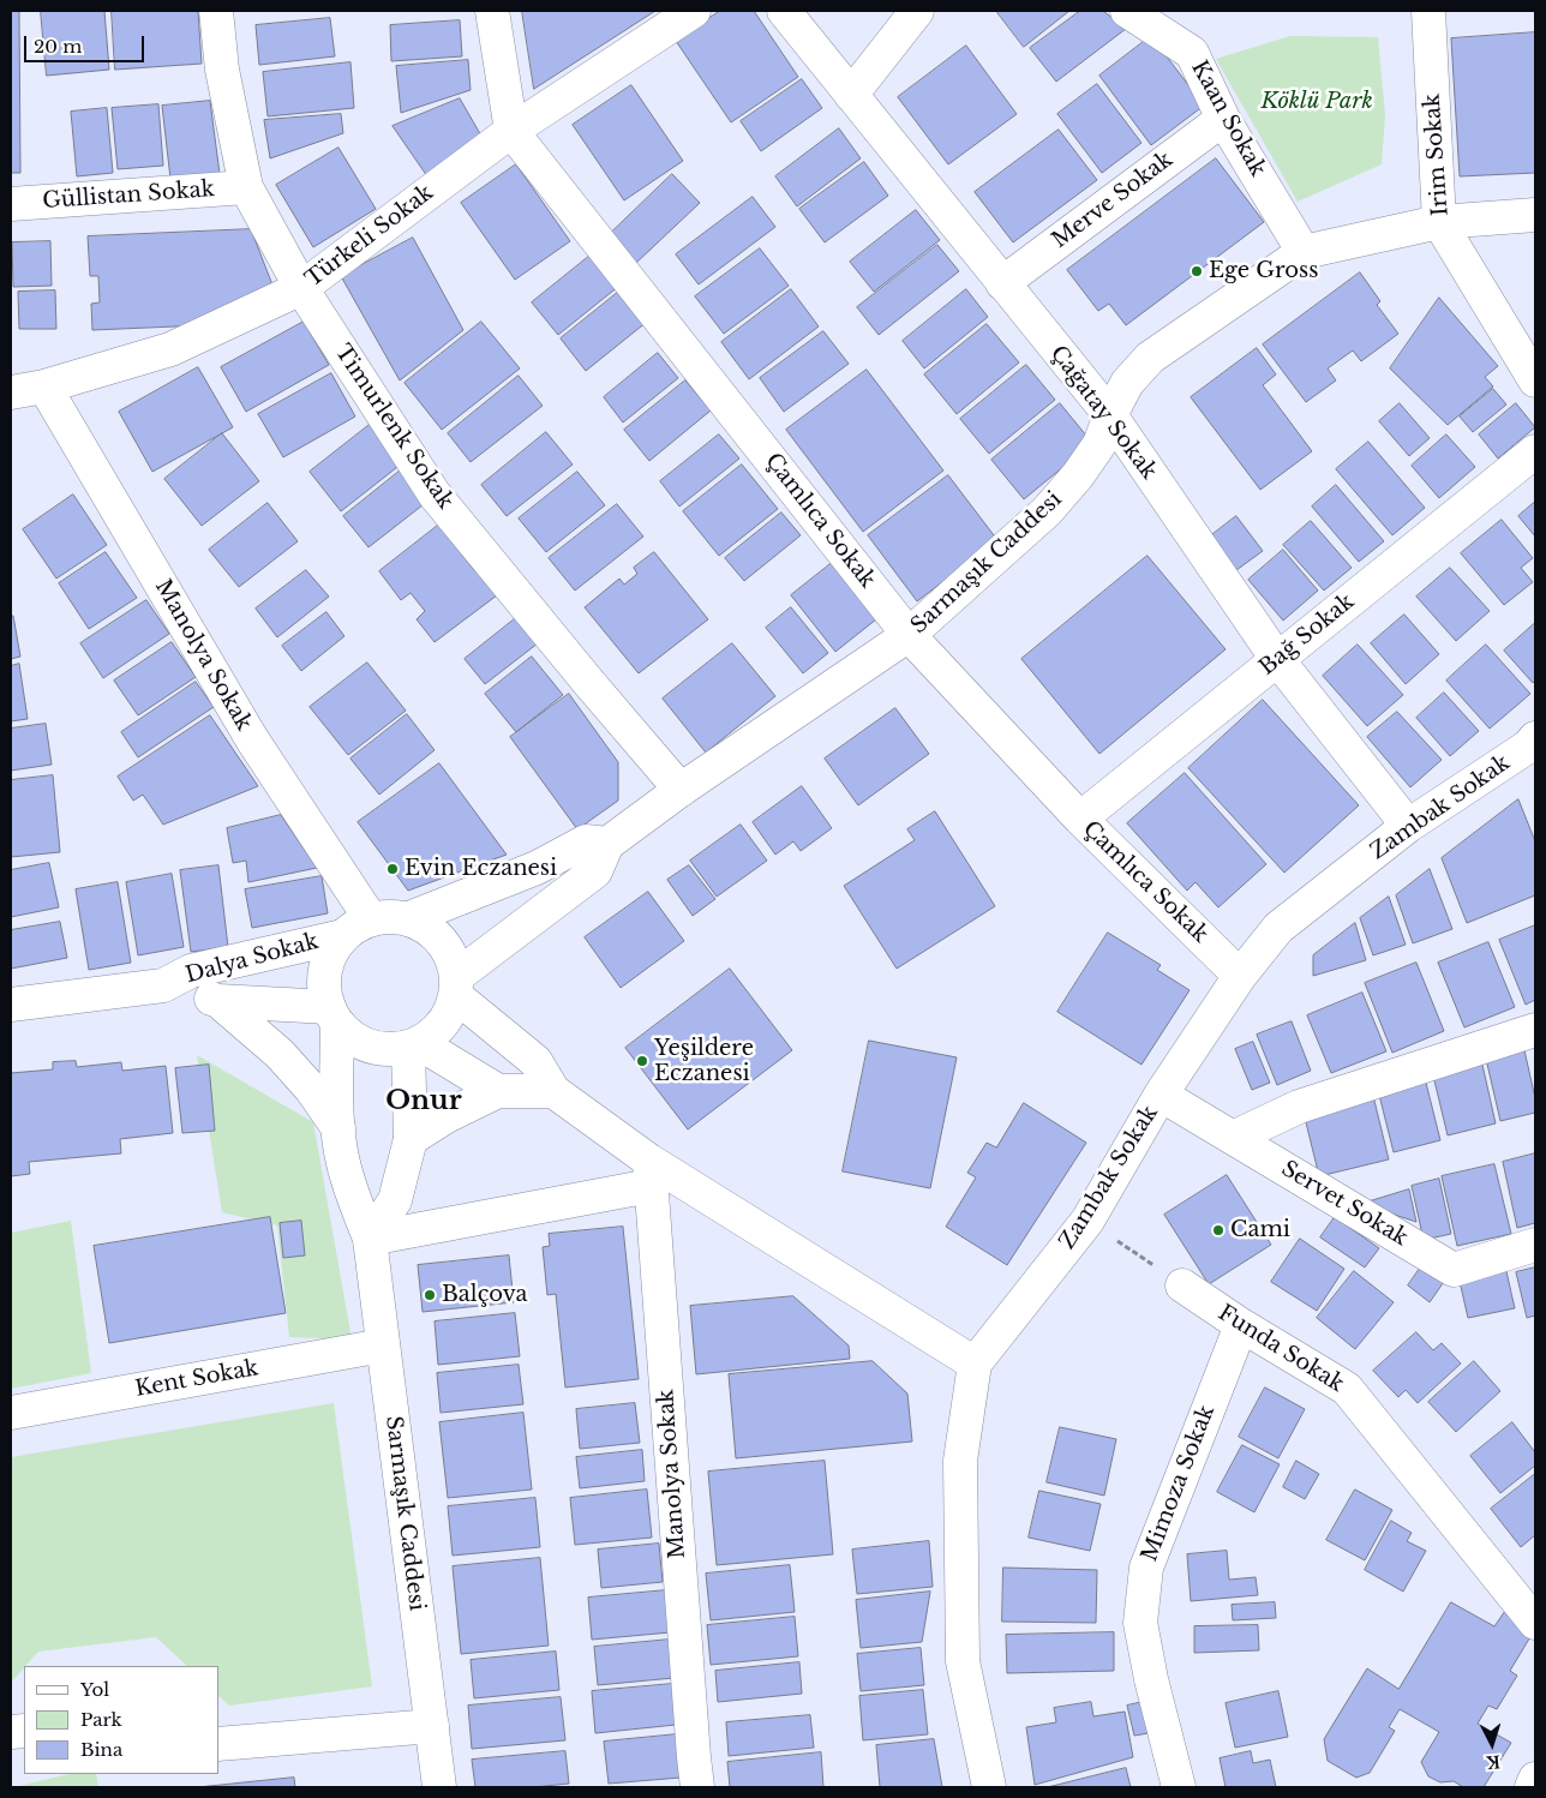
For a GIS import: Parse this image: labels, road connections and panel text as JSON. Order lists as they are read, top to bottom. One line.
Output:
{"streets":{"street":["Kaan Sokak","Irim Sokak","Güllistan Sokak","Merve Sokak","Türkeli Sokak","Çağatay Sokak","Timurlenk Sokak","Çamlıca Sokak","Sarmaşık Caddesi","Bağ Sokak","Manolya Sokak","Zambak Sokak","Dalya Sokak","Servet Sokak","Funda Sokak","Kent Sokak","Mimoza Sokak"]},"crossings":[["Kaan Sokak","Merve Sokak"],["Kaan Sokak","Sarmaşık Caddesi"],["Irim Sokak","Sarmaşık Caddesi"],["Güllistan Sokak","Timurlenk Sokak"],["Merve Sokak","Çağatay Sokak"],["Türkeli Sokak","Timurlenk Sokak"],["Türkeli Sokak","Çamlıca Sokak"],["Türkeli Sokak","Manolya Sokak"],["Çağatay Sokak","Sarmaşık Caddesi"],["Çağatay Sokak","Bağ Sokak"],["Çağatay Sokak","Zambak Sokak"],["Timurlenk Sokak","Sarmaşık Caddesi"],["Çamlıca Sokak","Sarmaşık Caddesi"],["Çamlıca Sokak","Bağ Sokak"],["Çamlıca Sokak","Zambak Sokak"],["Sarmaşık Caddesi","Manolya Sokak"],["Sarmaşık Caddesi","Dalya Sokak"],["Sarmaşık Caddesi","Kent Sokak"],["Manolya Sokak","Dalya Sokak"],["Zambak Sokak","Servet Sokak"],["Funda Sokak","Mimoza Sokak"]],"districts":["Onur"],"parks":["Köklü Park"],"places":["Ege Gross","Evin Eczanesi","Yeşildere Eczanesi","Cami","Balçova"],"legend":["Yol","Park","Bina"],"scale_bar":"20 m","north":"bottom"}
